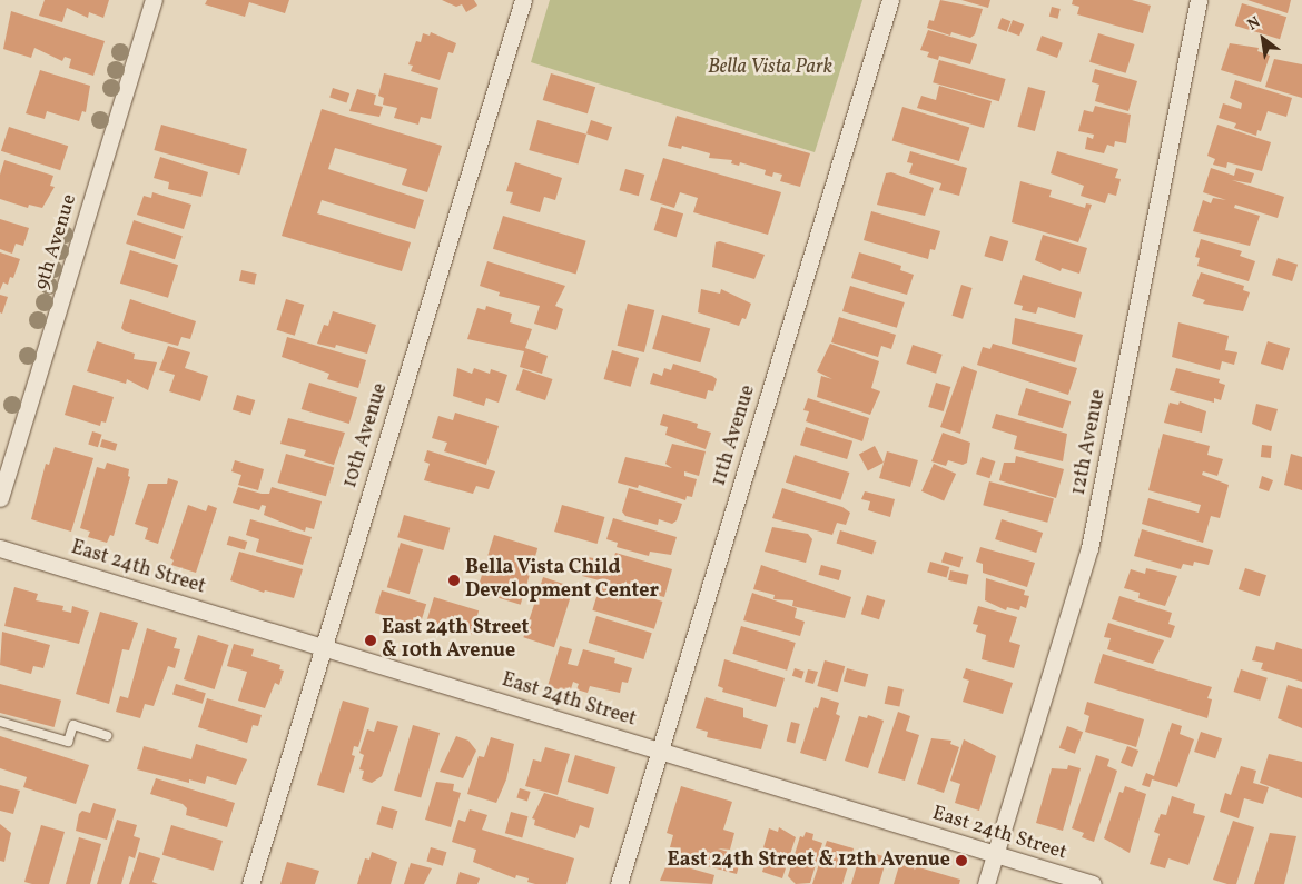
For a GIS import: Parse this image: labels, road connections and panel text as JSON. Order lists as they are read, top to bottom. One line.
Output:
{"streets":{"street":["9th Avenue","10th Avenue","11th Avenue","12th Avenue","East 24th Street"]},"crossings":[["10th Avenue","East 24th Street"],["11th Avenue","East 24th Street"],["12th Avenue","East 24th Street"]],"parks":["Bella Vista Park"],"places":["Bella Vista Child Development Center","East 24th Street & 10th Avenue","East 24th Street & 12th Avenue"],"north":"top left"}
